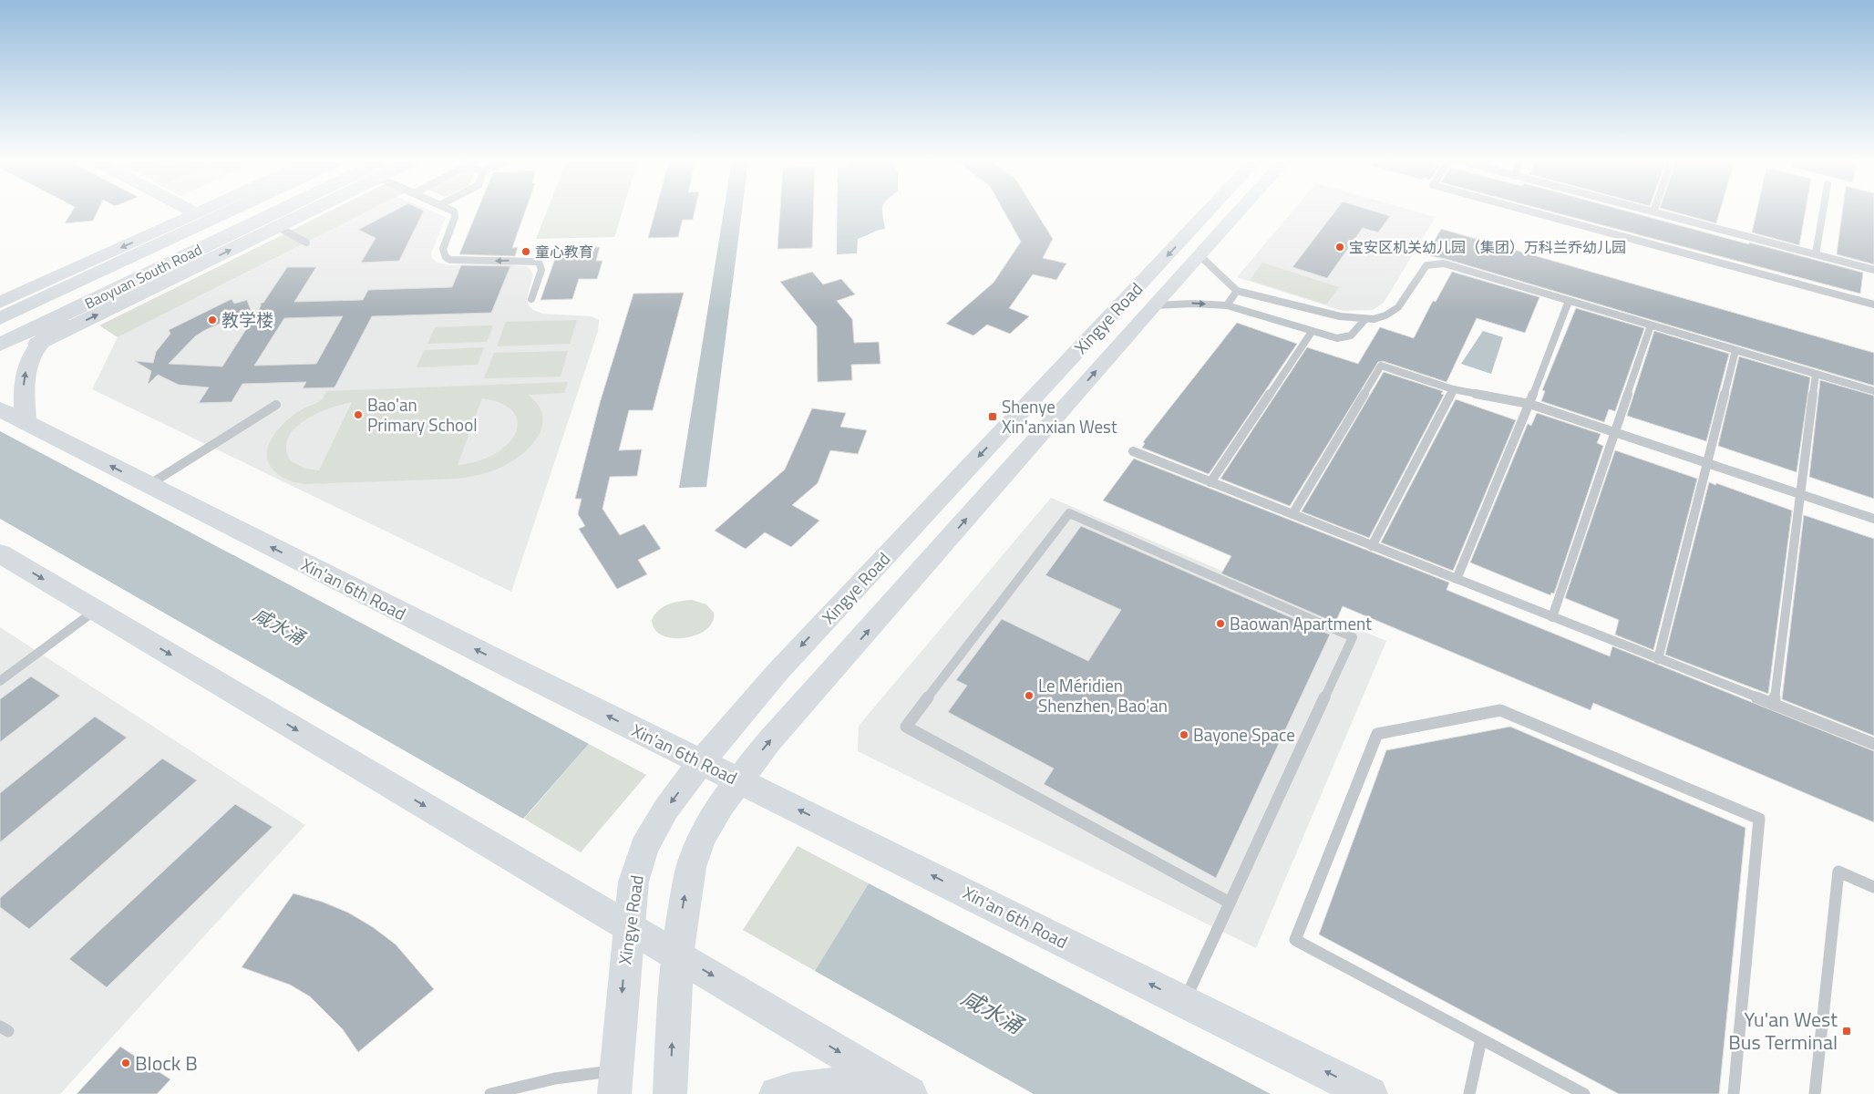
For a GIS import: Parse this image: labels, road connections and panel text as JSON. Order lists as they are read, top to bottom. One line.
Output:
{"streets":{"main road":["Baoyuan South Road","Xingye Road","Xin'an 6th Road"]},"crossings":[["Xingye Road","Xin'an 6th Road"]],"water":["咸水涌"],"places":{"other":["宝安区机关幼儿园（集团）万科兰乔幼儿园","童心教育","教学楼","Bao'an Primary School","Baowan Apartment","Le Méridien Shenzhen, Bao'an","Bayone Space","Block B"],"transit":["Shenye Xin'anxian West","Yu'an West Bus Terminal"]}}
